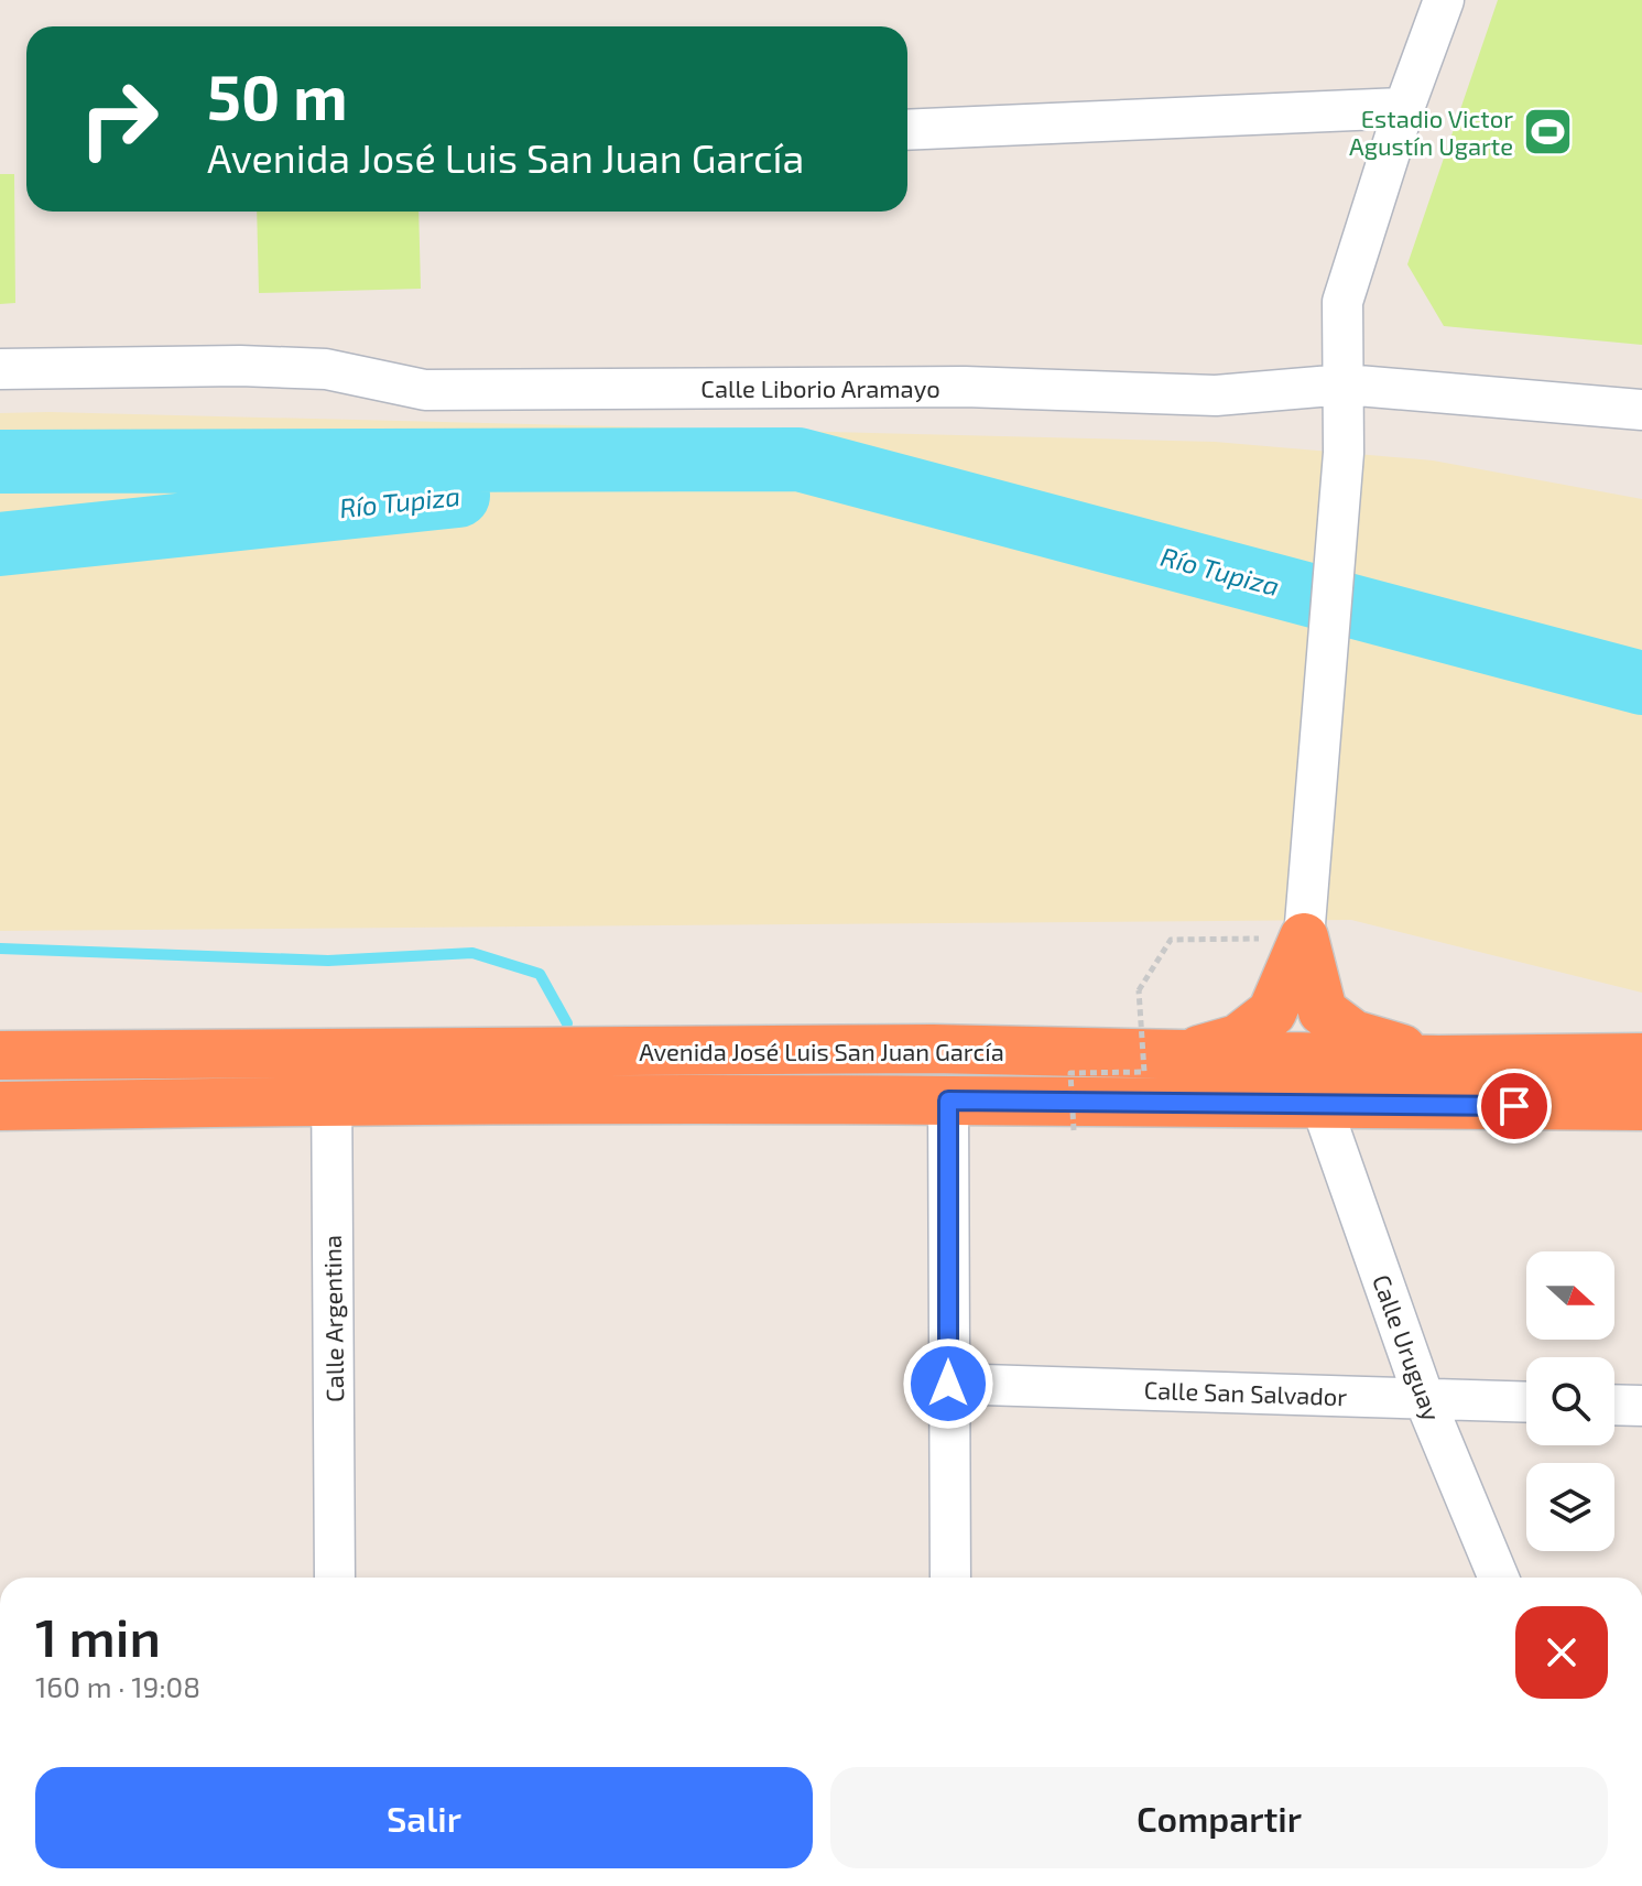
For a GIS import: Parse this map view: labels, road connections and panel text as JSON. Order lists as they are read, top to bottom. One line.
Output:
{"streets":{"highway":["Avenida José Luis San Juan García"],"street":["Calle Liborio Aramayo","Calle Argentina","Calle Uruguay","Calle San Salvador"]},"crossings":[["Avenida José Luis San Juan García","Calle Argentina"],["Avenida José Luis San Juan García","Calle Uruguay"],["Calle Uruguay","Calle San Salvador"]],"water":["Río Tupiza"],"places":{"sports":["Estadio Victor Agustín Ugarte"]},"north":"right","page":{"turn":["50 m","Avenida José Luis San Juan García"],"heading":["1 min","160 m · 19:08"],"buttons":["Salir","Compartir"]}}
